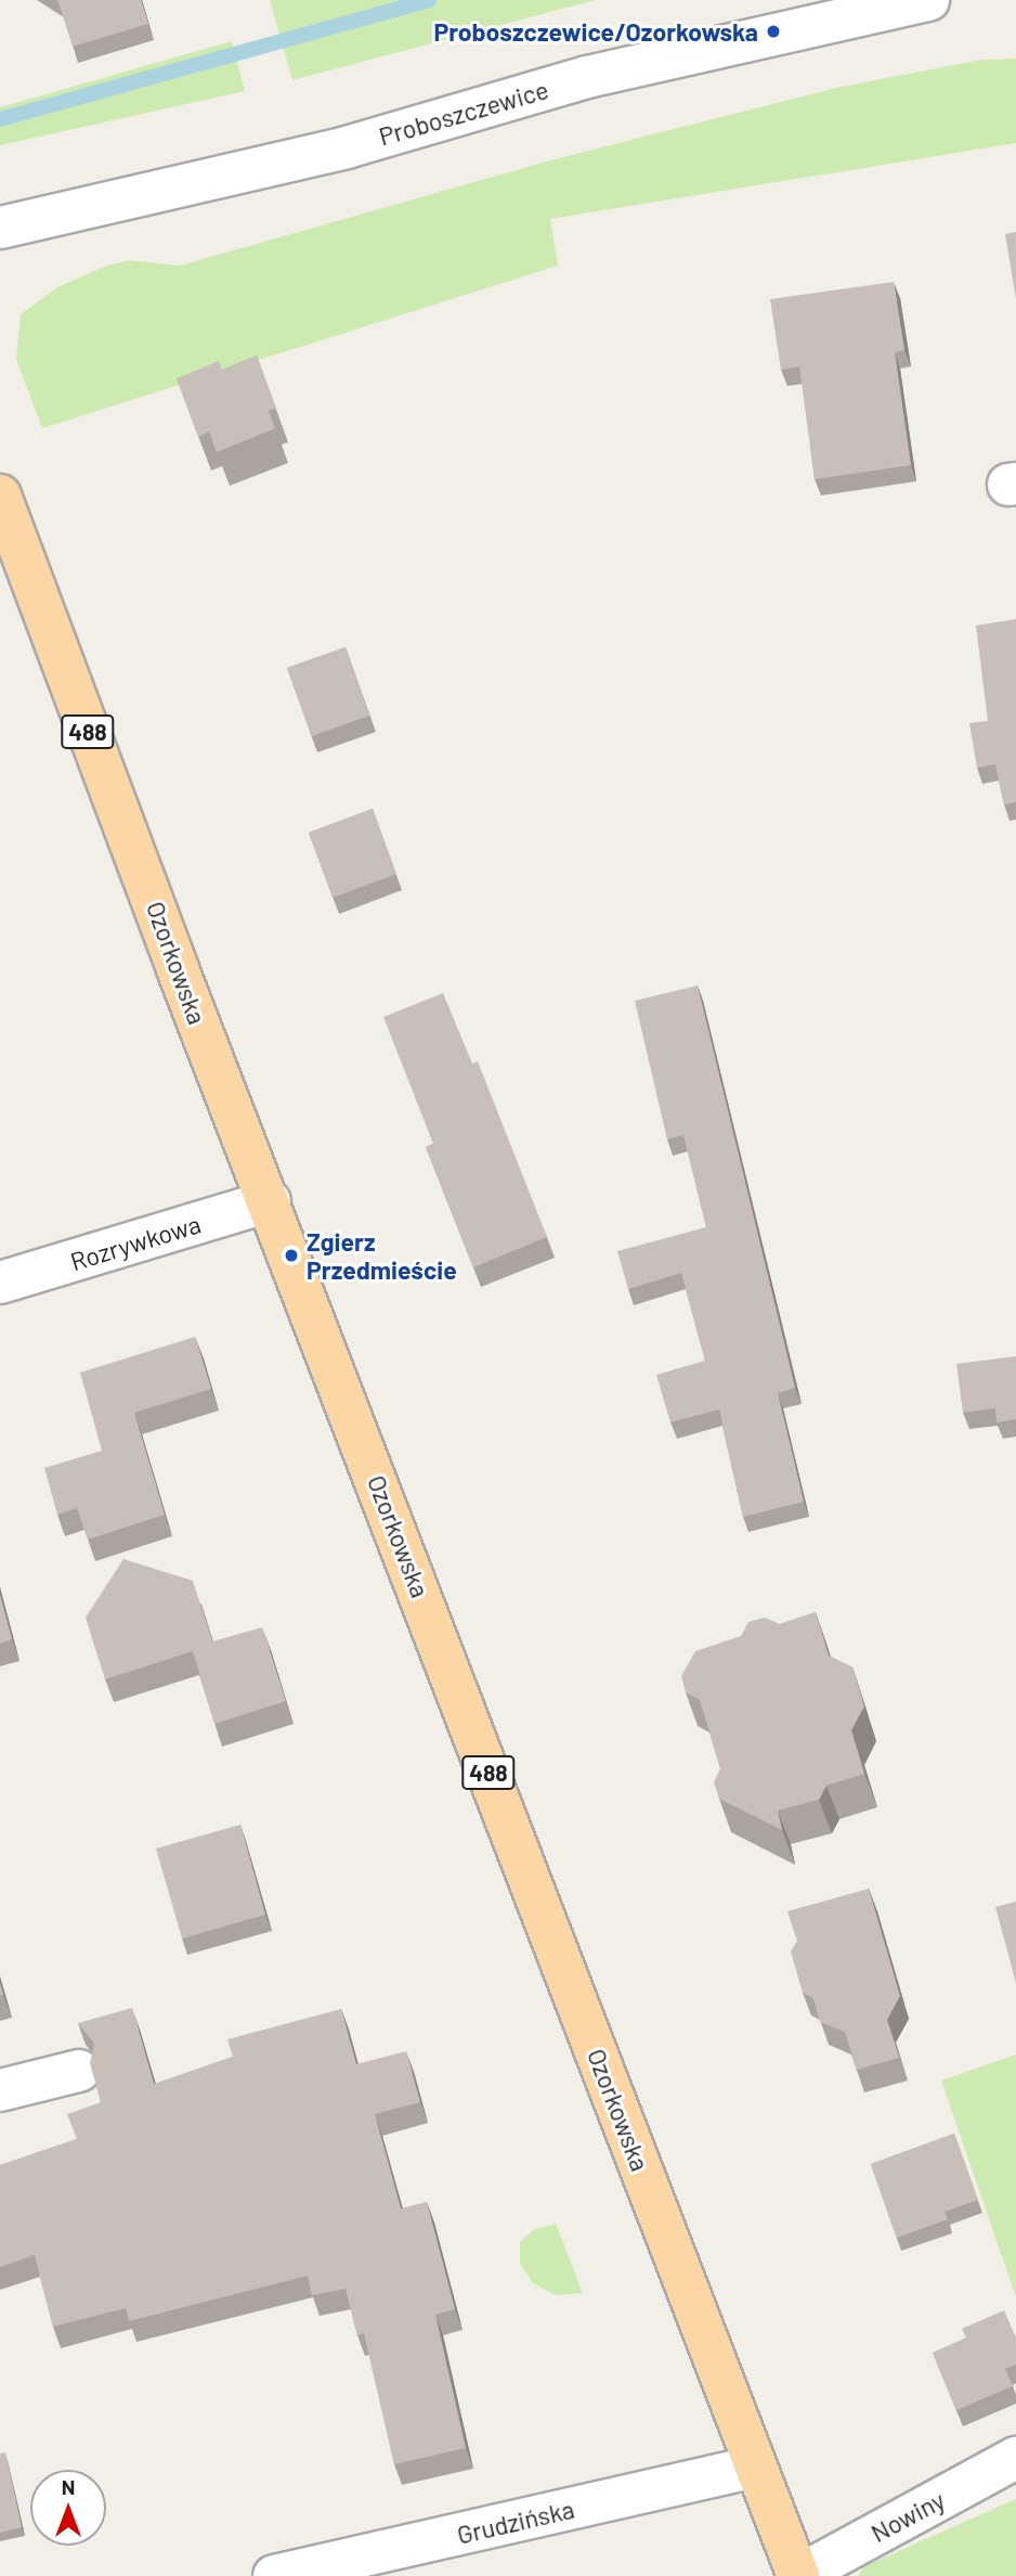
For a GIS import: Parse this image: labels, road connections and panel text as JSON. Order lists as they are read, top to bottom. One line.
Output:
{"streets":{"main road":["488","Ozorkowska"],"street":["Proboszczewice","Rozrywkowa","Nowiny","Grudzińska"]},"crossings":[["Ozorkowska","Rozrywkowa"],["Ozorkowska","Nowiny"],["Ozorkowska","Grudzińska"]],"places":["Proboszczewice/Ozorkowska","Zgierz Przedmieście"],"north":"top"}
